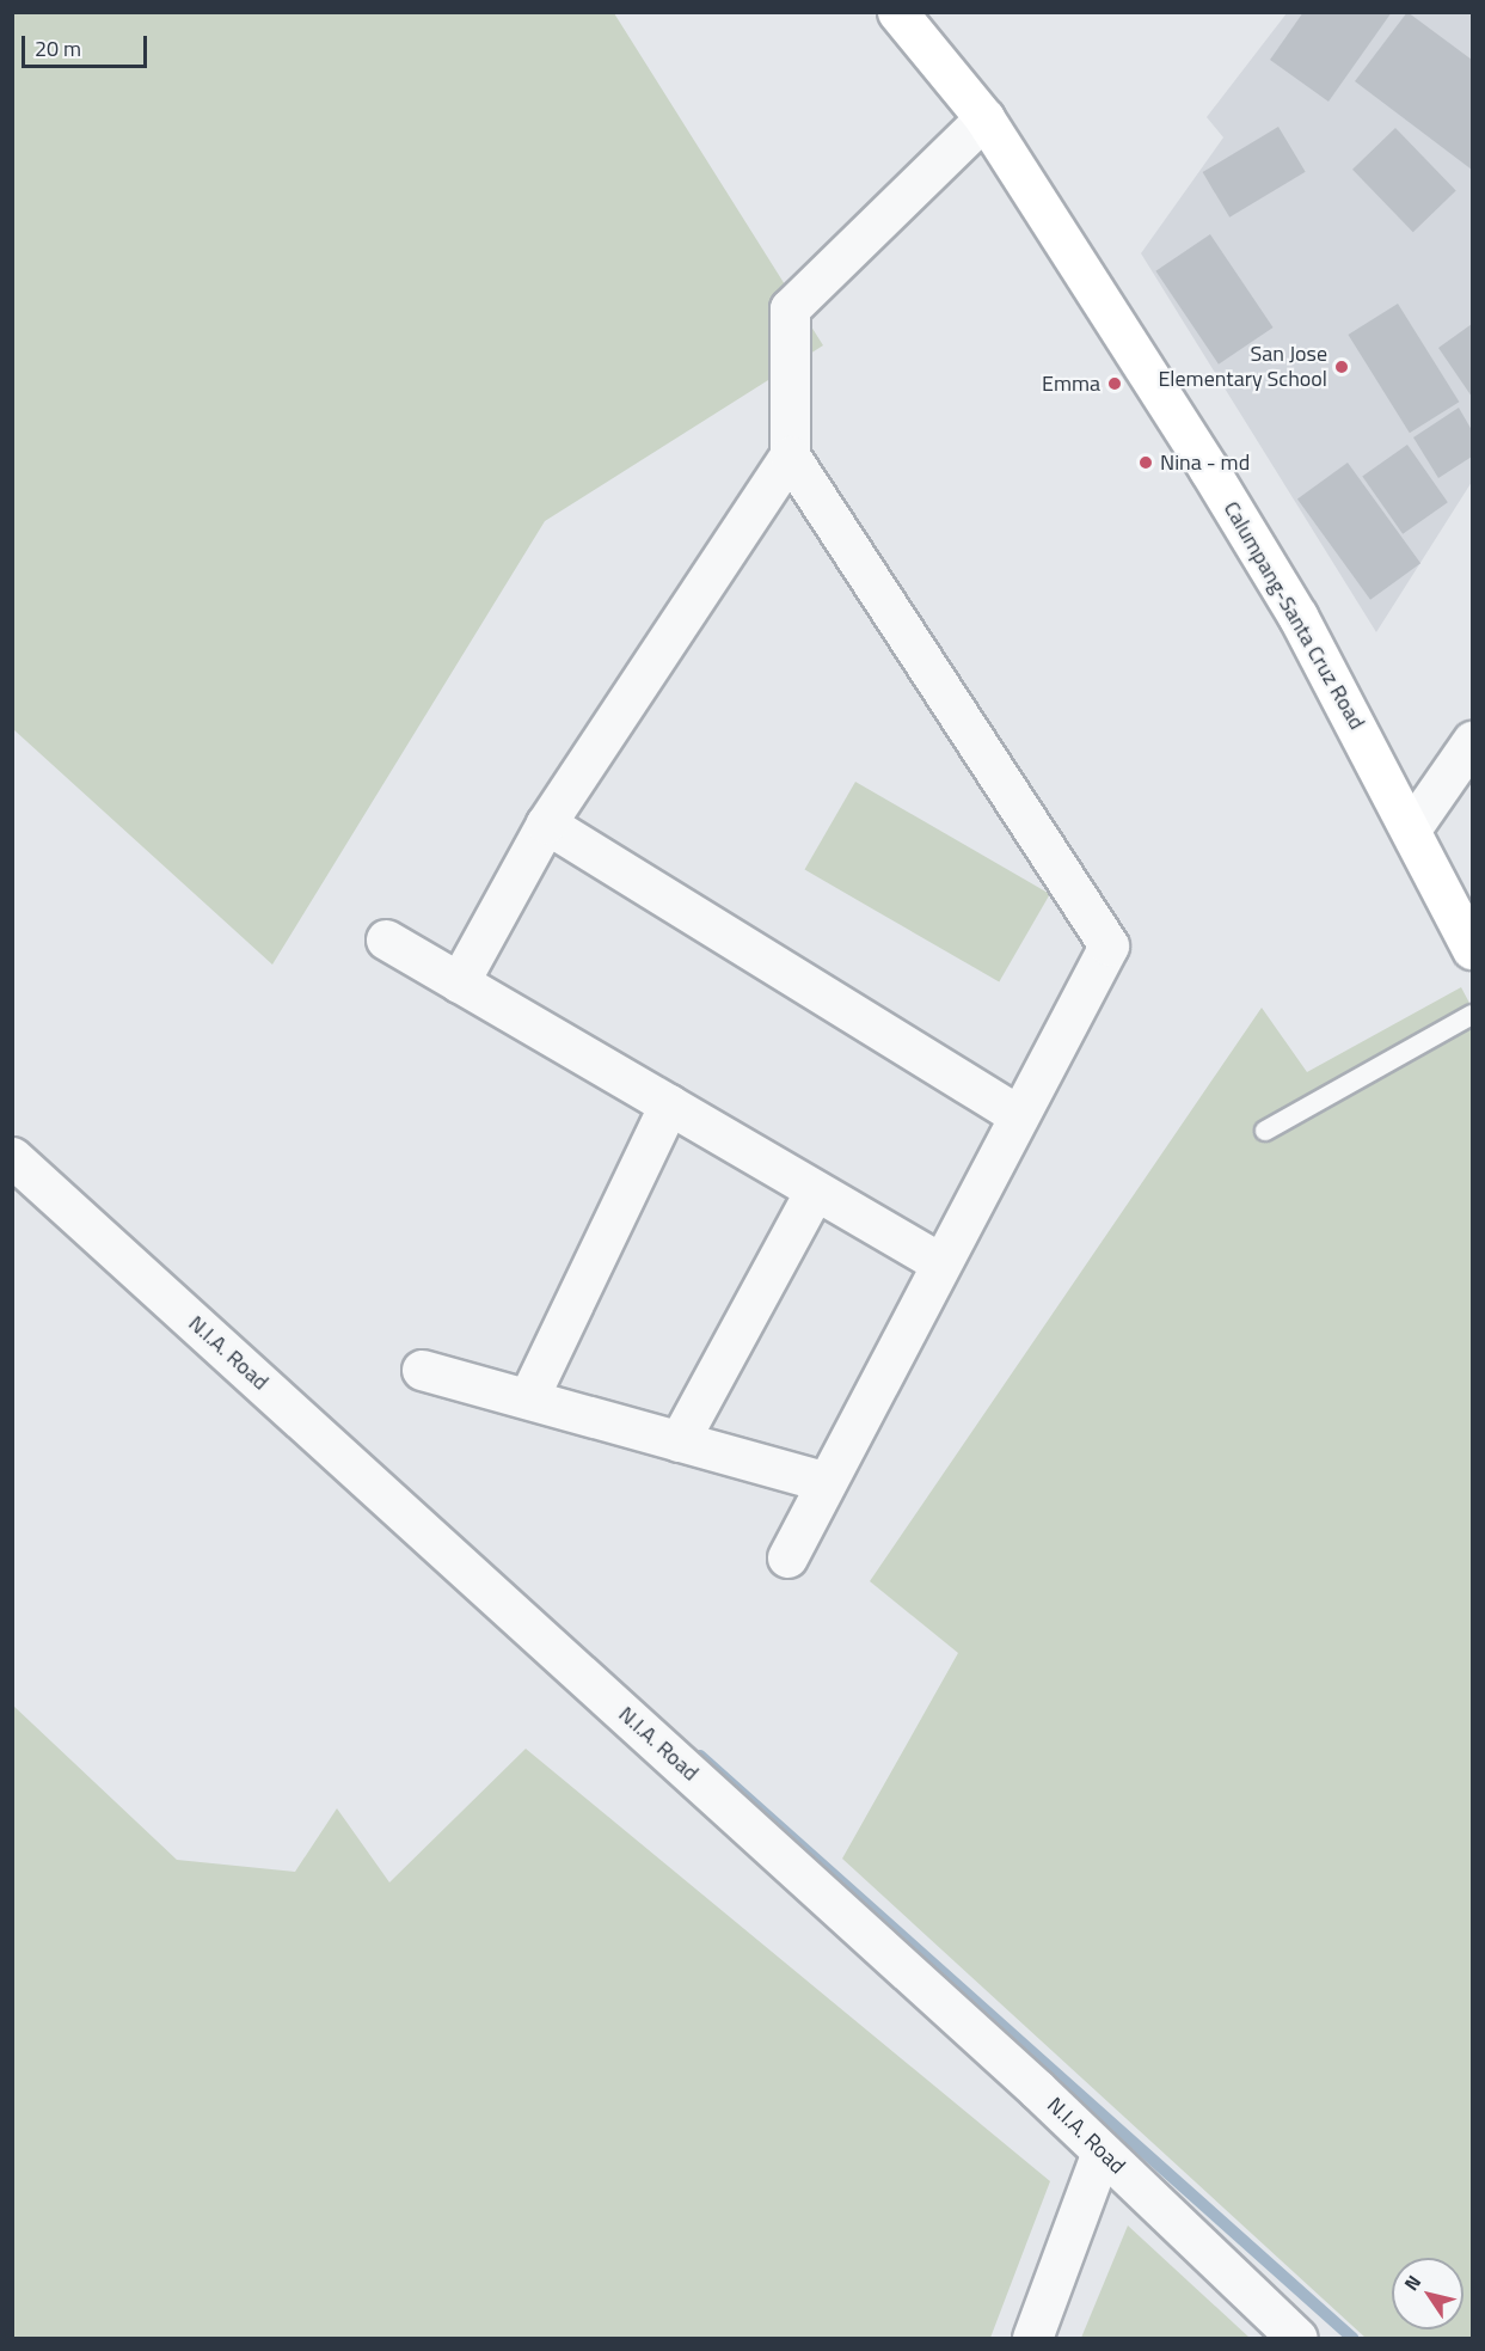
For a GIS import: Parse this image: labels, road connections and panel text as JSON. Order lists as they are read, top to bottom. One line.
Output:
{"streets":{"main road":["Calumpang-Santa Cruz Road"],"street":["N.I.A. Road"]},"places":["San Jose Elementary School","Emma","Nina - md"],"scale_bar":"20 m","north":"top left"}
